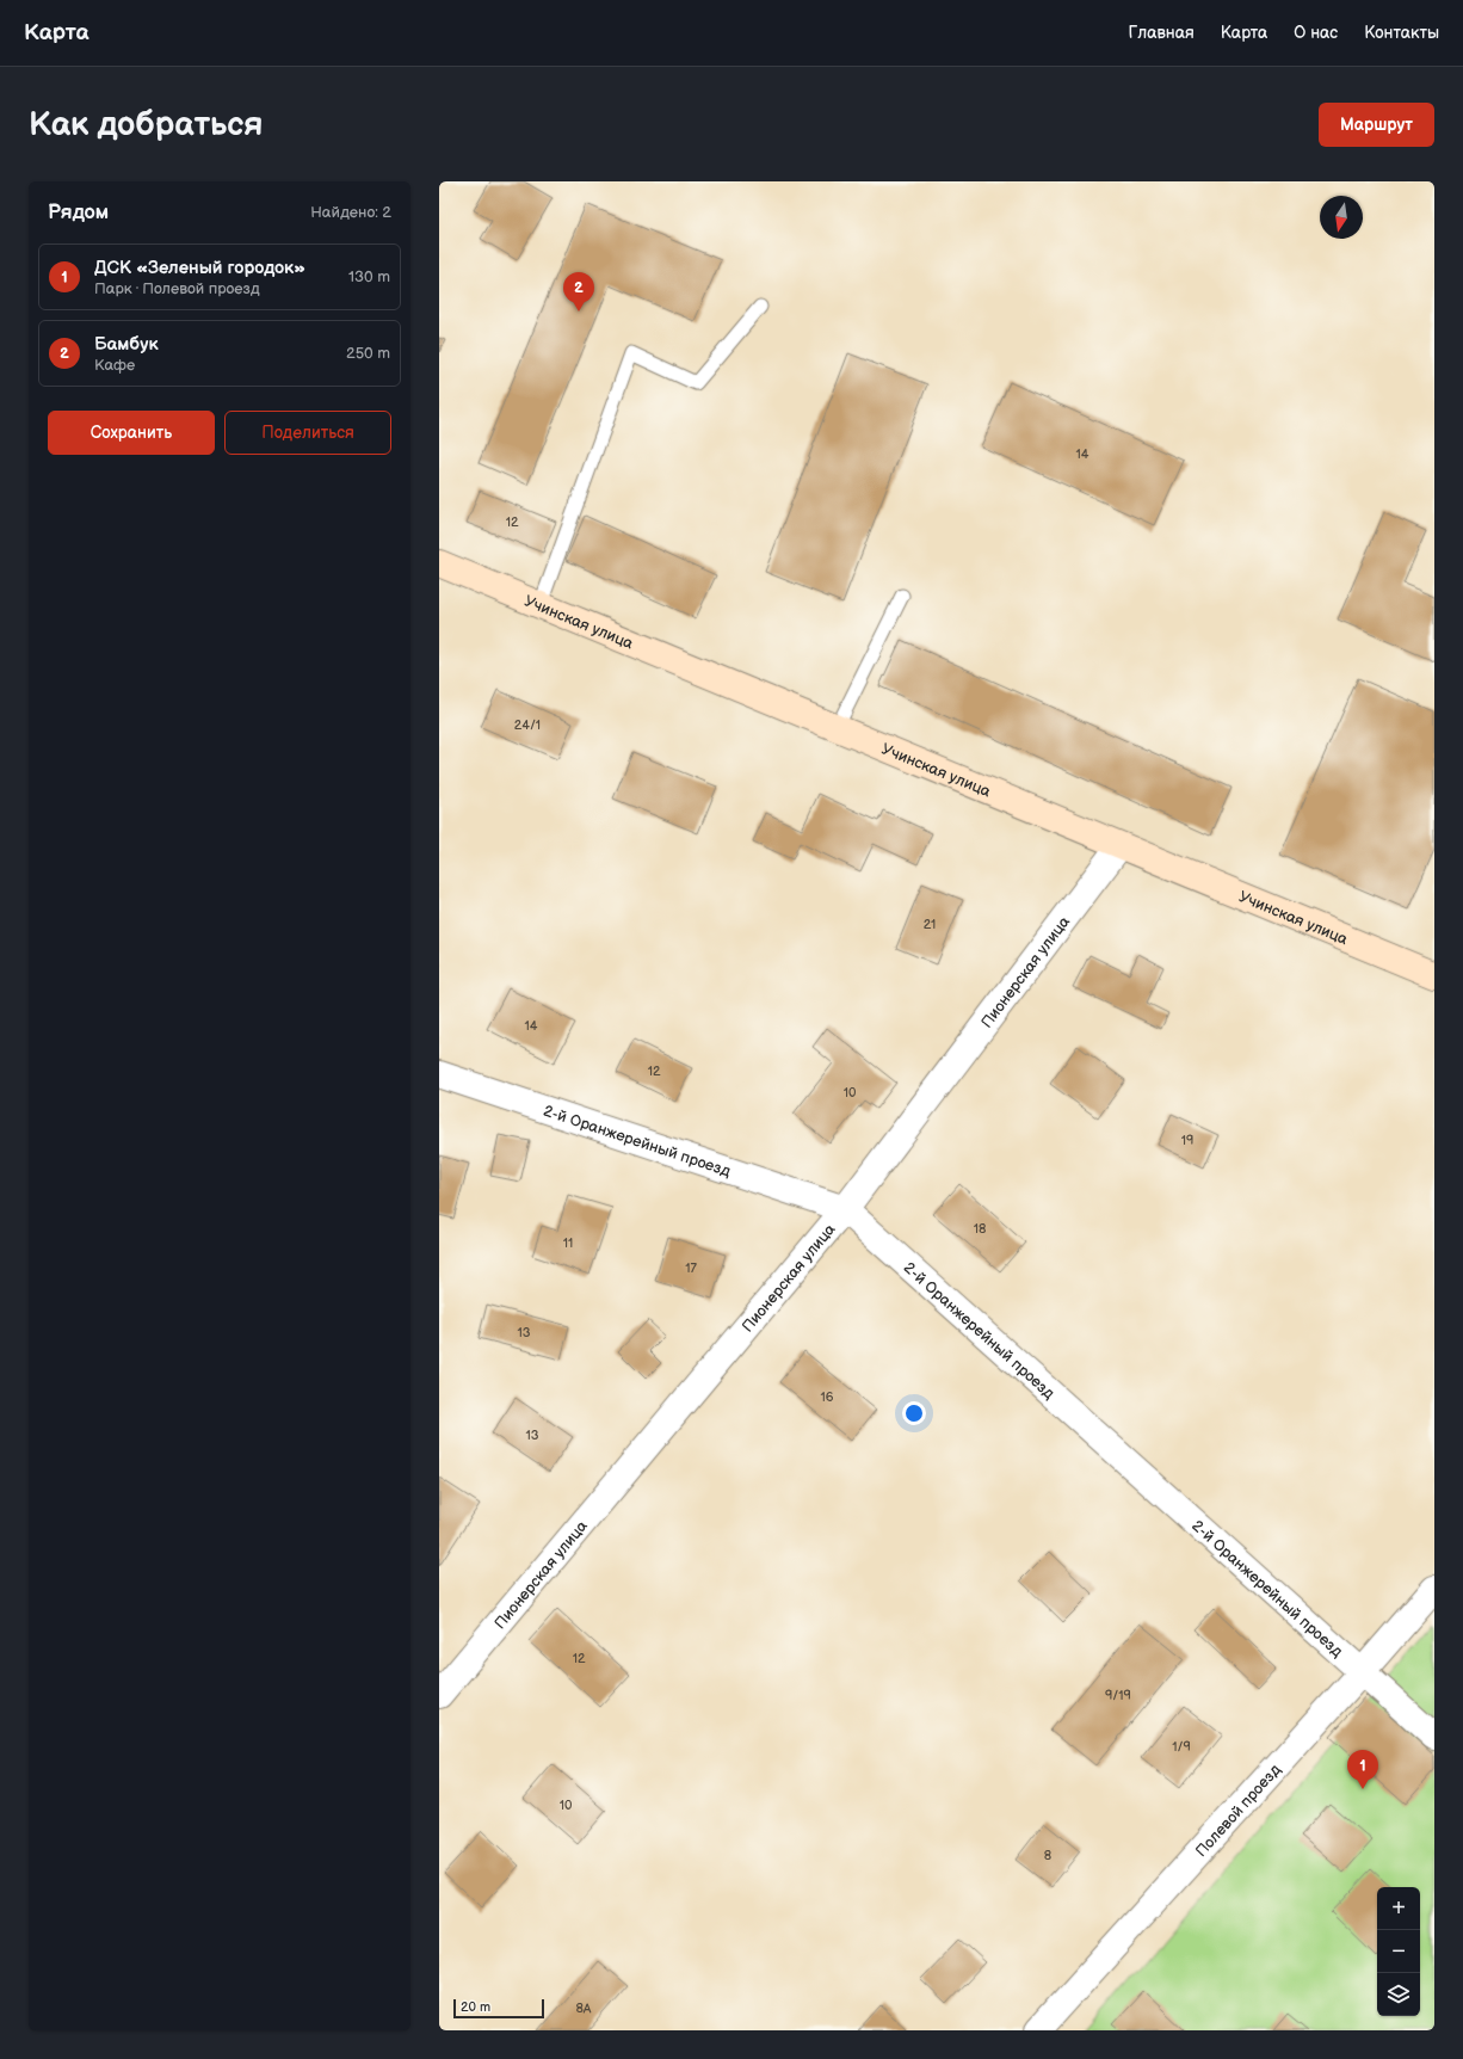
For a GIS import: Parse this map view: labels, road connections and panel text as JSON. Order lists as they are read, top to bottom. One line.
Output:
{"streets":{"main road":["Учинская улица"],"street":["Пионерская улица","2-й Оранжерейный проезд","Полевой проезд"]},"crossings":[["Учинская улица","Пионерская улица"],["Пионерская улица","2-й Оранжерейный проезд"],["2-й Оранжерейный проезд","Полевой проезд"]],"house_numbers":["14","12","24/1","21","14","12","10","19","18","11","17","13","16","13","12","9/19","1/9","10","8","8А"],"scale_bar":"20 m","north":"bottom","page":{"header":"Карта","nav":["Главная","Карта","О нас","Контакты"],"buttons":["Маршрут",["Сохранить","Поделиться"]],"title":"Как добраться","heading":["Рядом","Найдено: 2"],"list":[{"mark":"1","name":"ДСК «Зеленый городок»","note":"Парк · Полевой проезд","value":"130 m"},{"mark":"2","name":"Бамбук","note":"Кафе","value":"250 m"}],"pins":["2","1"],"map_buttons":["+","−"],"scale":"20 m"}}
